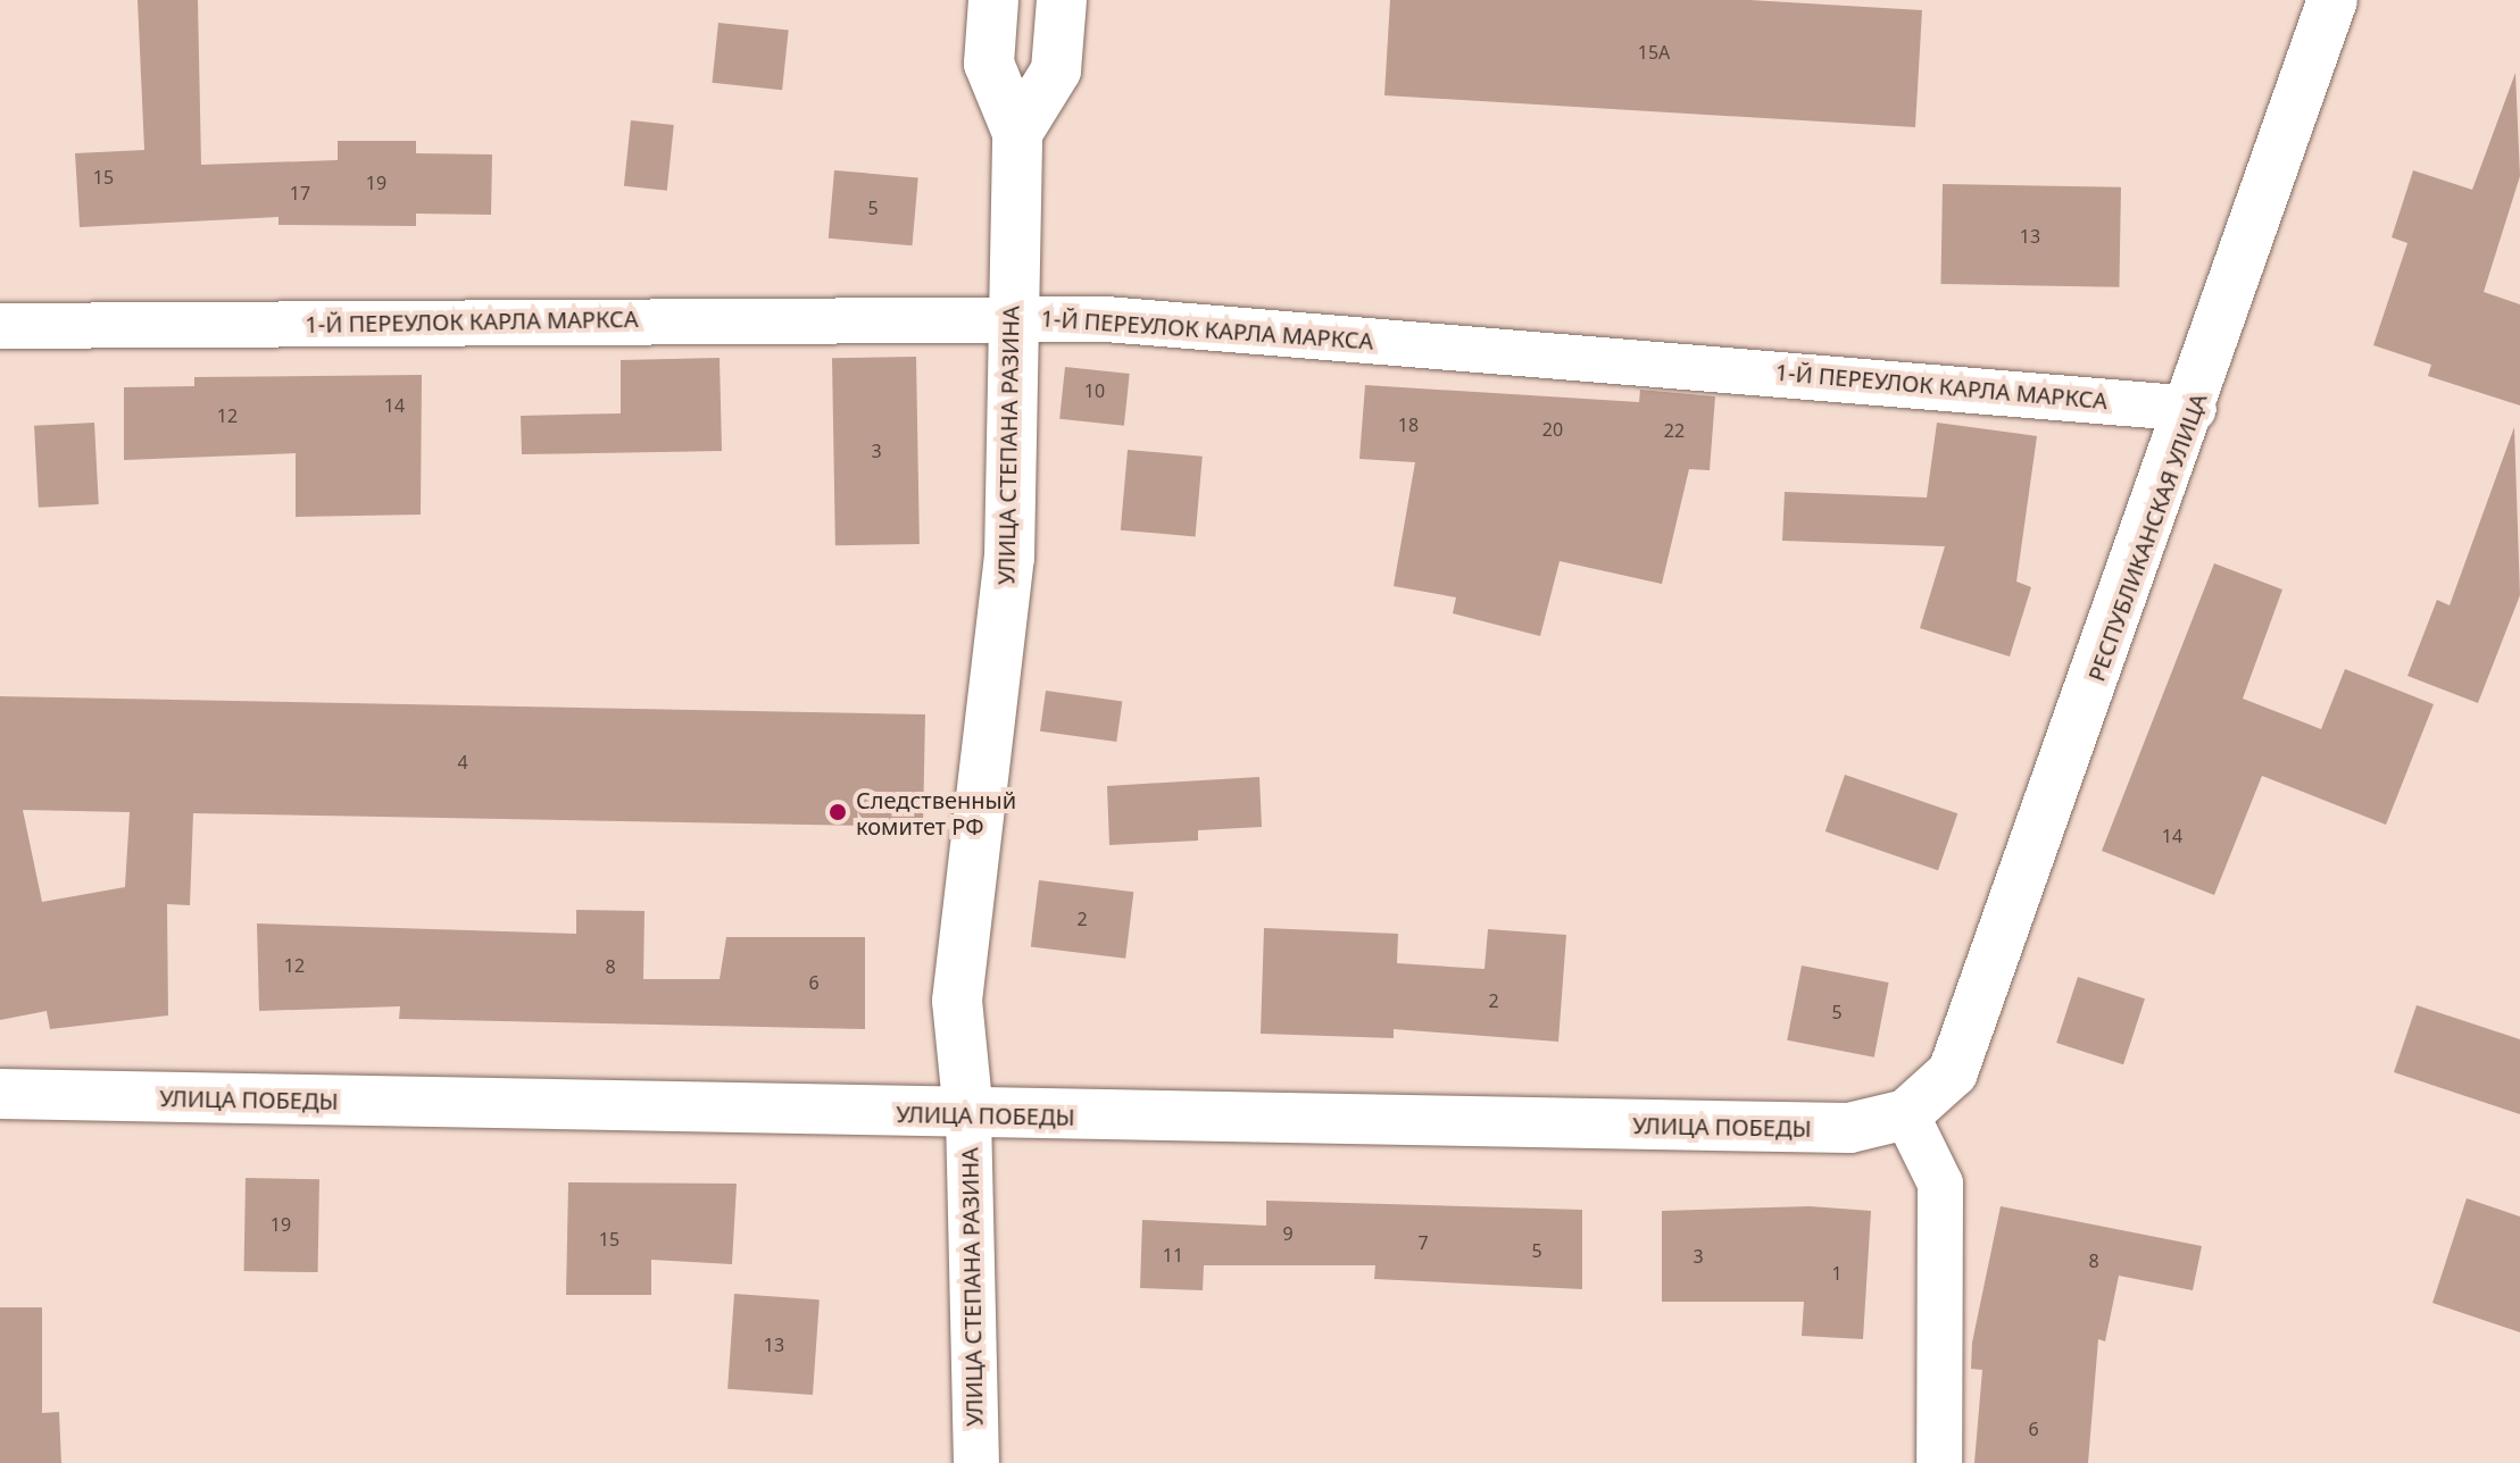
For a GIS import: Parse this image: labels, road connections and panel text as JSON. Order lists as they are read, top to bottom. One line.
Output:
{"streets":{"street":["1-Й ПЕРЕУЛОК КАРЛА МАРКСА","УЛИЦА СТЕПАНА РАЗИНА","РЕСПУБЛИКАНСКАЯ УЛИЦА","УЛИЦА ПОБЕДЫ"]},"crossings":[["1-Й ПЕРЕУЛОК КАРЛА МАРКСА","УЛИЦА СТЕПАНА РАЗИНА"],["1-Й ПЕРЕУЛОК КАРЛА МАРКСА","РЕСПУБЛИКАНСКАЯ УЛИЦА"],["УЛИЦА СТЕПАНА РАЗИНА","УЛИЦА ПОБЕДЫ"],["РЕСПУБЛИКАНСКАЯ УЛИЦА","УЛИЦА ПОБЕДЫ"]],"places":["Следственный комитет РФ"],"house_numbers":["15А","15","19","17","5","13","10","14","12","18","20","22","3","4","14","2","12","8","6","2","5","19","9","15","7","5","11","3","8","1","13","6"]}
